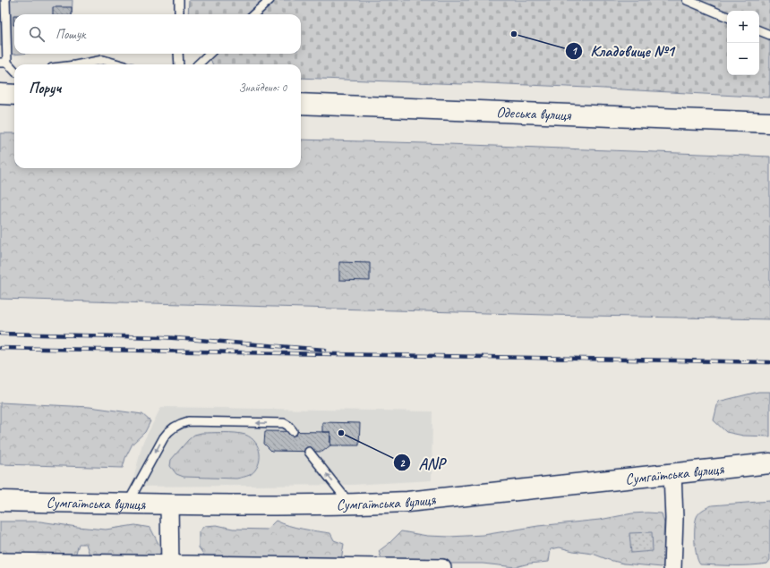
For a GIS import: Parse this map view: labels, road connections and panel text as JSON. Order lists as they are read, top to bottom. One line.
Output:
{"streets":{"main road":["Одеська вулиця","Сумгаїтська вулиця"]},"places":["Кладовище №1","ANP"],"page":{"map_buttons":["+","−"],"search":"Пошук","heading":["Поруч","Знайдено: 0"]}}
